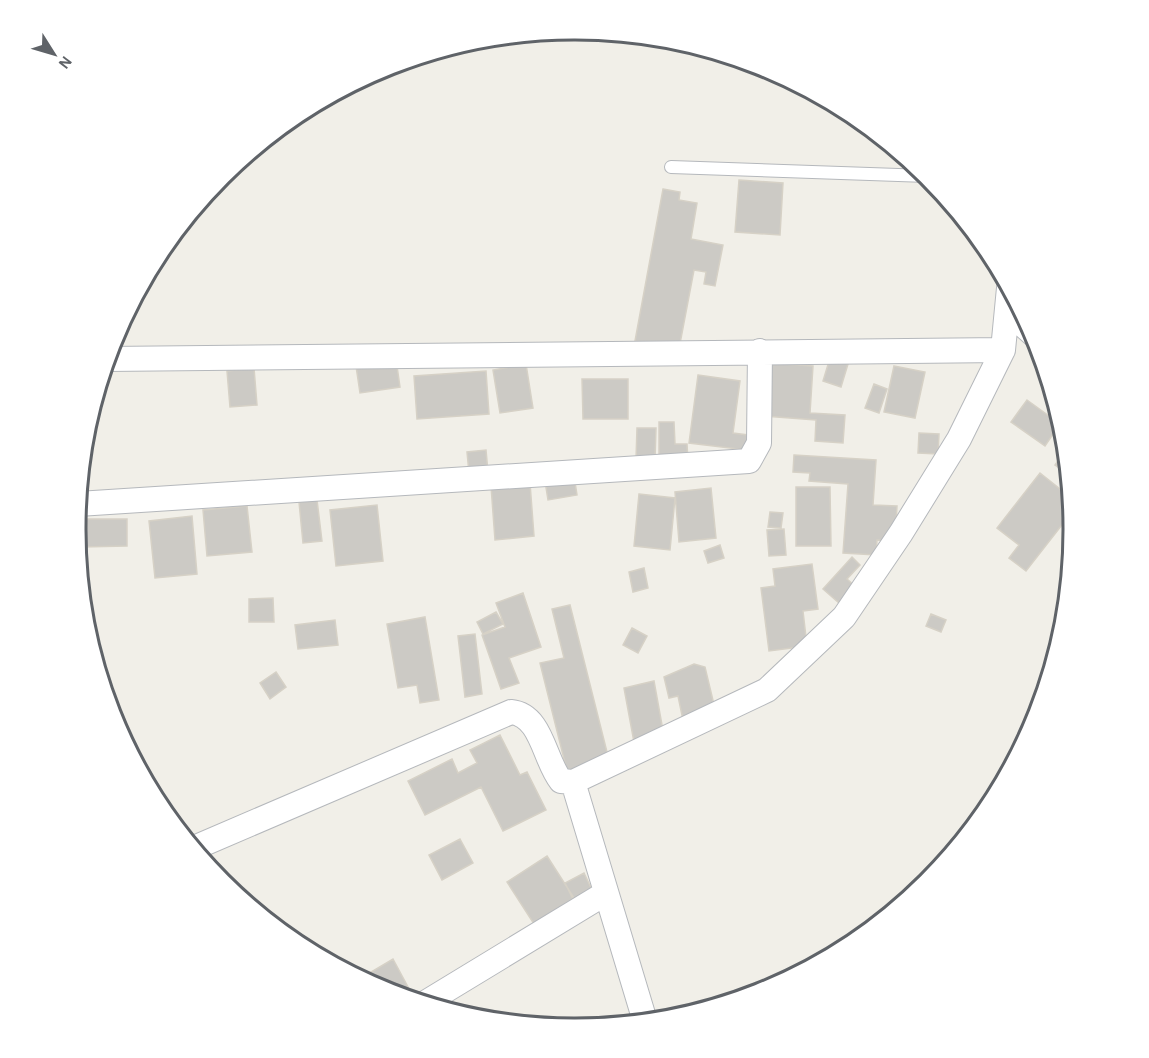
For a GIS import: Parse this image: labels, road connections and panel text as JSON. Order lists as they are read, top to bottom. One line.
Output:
{"north":"bottom right"}
